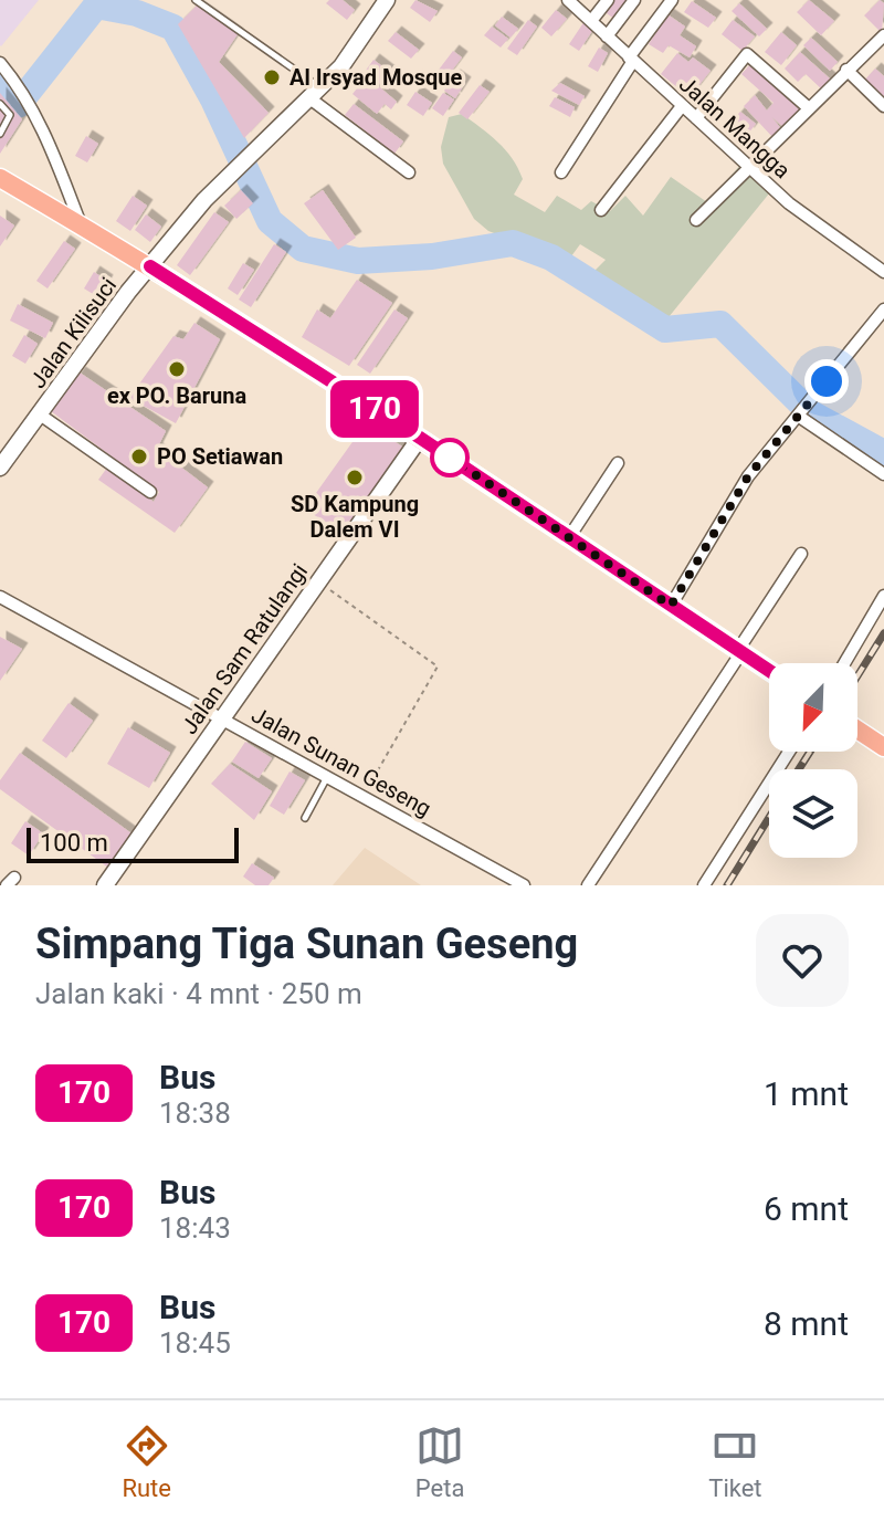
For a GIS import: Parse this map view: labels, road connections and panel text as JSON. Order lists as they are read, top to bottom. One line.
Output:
{"streets":{"main road":["Jalan Kilisuci","Jalan Sam Ratulangi"],"street":["Jalan Mangga","Jalan Sunan Geseng"]},"crossings":[["Jalan Sam Ratulangi","Jalan Sunan Geseng"]],"places":["Al Irsyad Mosque","ex PO. Baruna","PO Setiawan","SD Kampung Dalem VI"],"lines":["bus line 170"],"scale_bar":"100 m","north":"bottom left","page":{"on_map":"170","scale":"100 m","heading":["Simpang Tiga Sunan Geseng","Jalan kaki · 4 mnt · 250 m"],"list":[{"mark":"170","name":"Bus","note":"18:38","value":"1 mnt"},{"mark":"170","name":"Bus","note":"18:43","value":"6 mnt"},{"mark":"170","name":"Bus","note":"18:45","value":"8 mnt"}],"tabs":["Rute","Peta","Tiket"]}}
